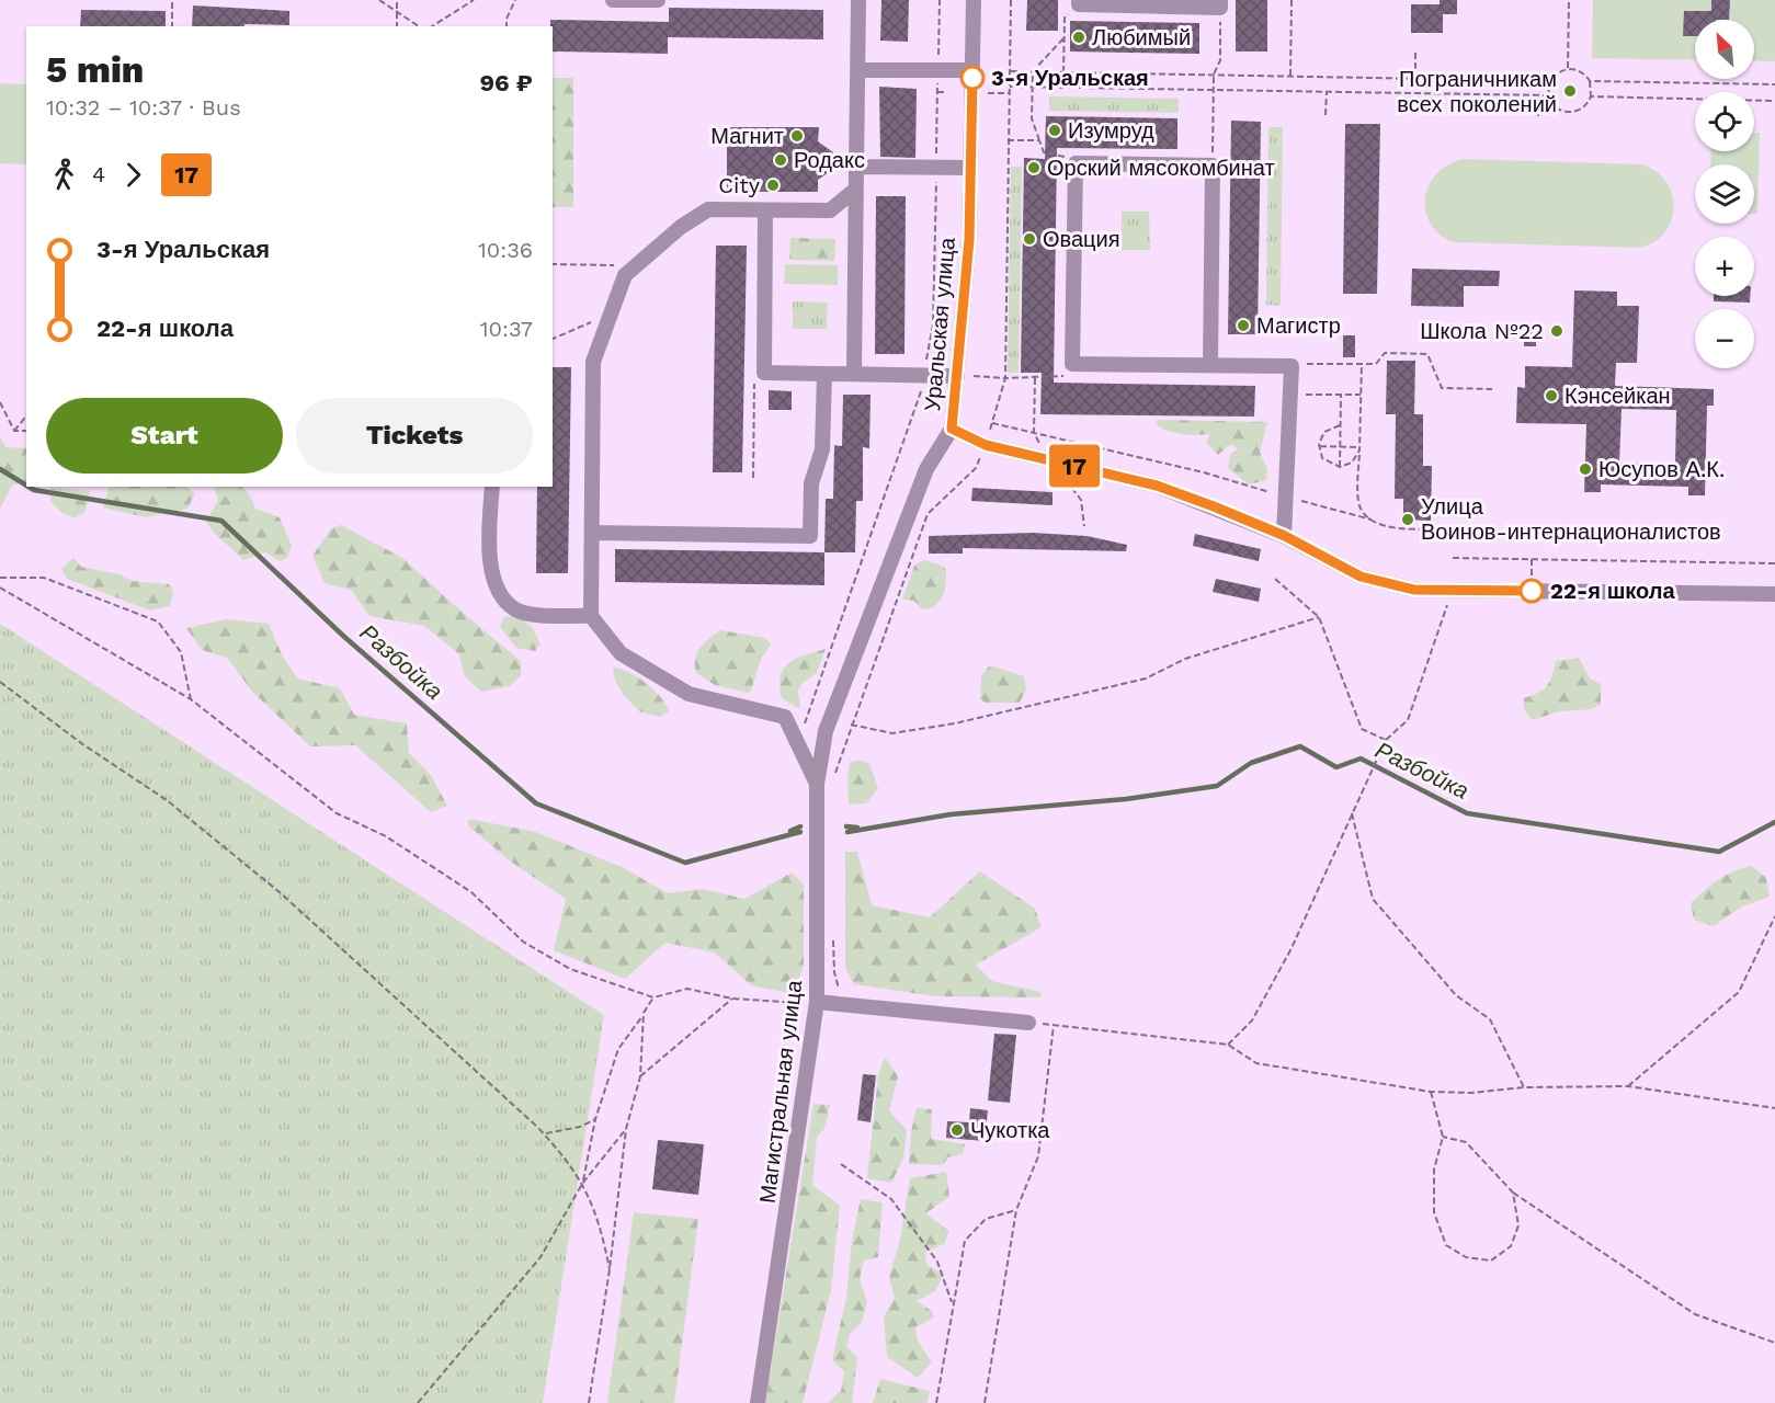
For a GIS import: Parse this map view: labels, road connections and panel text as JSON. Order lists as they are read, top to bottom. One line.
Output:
{"streets":{"street":["Уральская улица","Магистральная улица"]},"crossings":[["Уральская улица","Магистральная улица"]],"water":["Разбойка"],"places":["Любимый","3-я Уральская","Пограничникам всех поколений","Изумруд","Магнит","Родакс","Орский мясокомбинат","City","Овация","Магистр","Школа №22","Кэнсейкан","Юсупов А.К.","Улица Воинов-интернационалистов","22-я школа","Чукотка"],"lines":["bus line 17"],"north":"top left","page":{"on_map":"17","map_buttons":["+","−"],"heading":["5 min","10:32 – 10:37 · Bus","96 ₽"],"legs":["4","17"],"list":[{"name":"3-я Уральская","value":"10:36"},{"name":"22-я школа","value":"10:37"}],"buttons":["Start","Tickets"]}}
